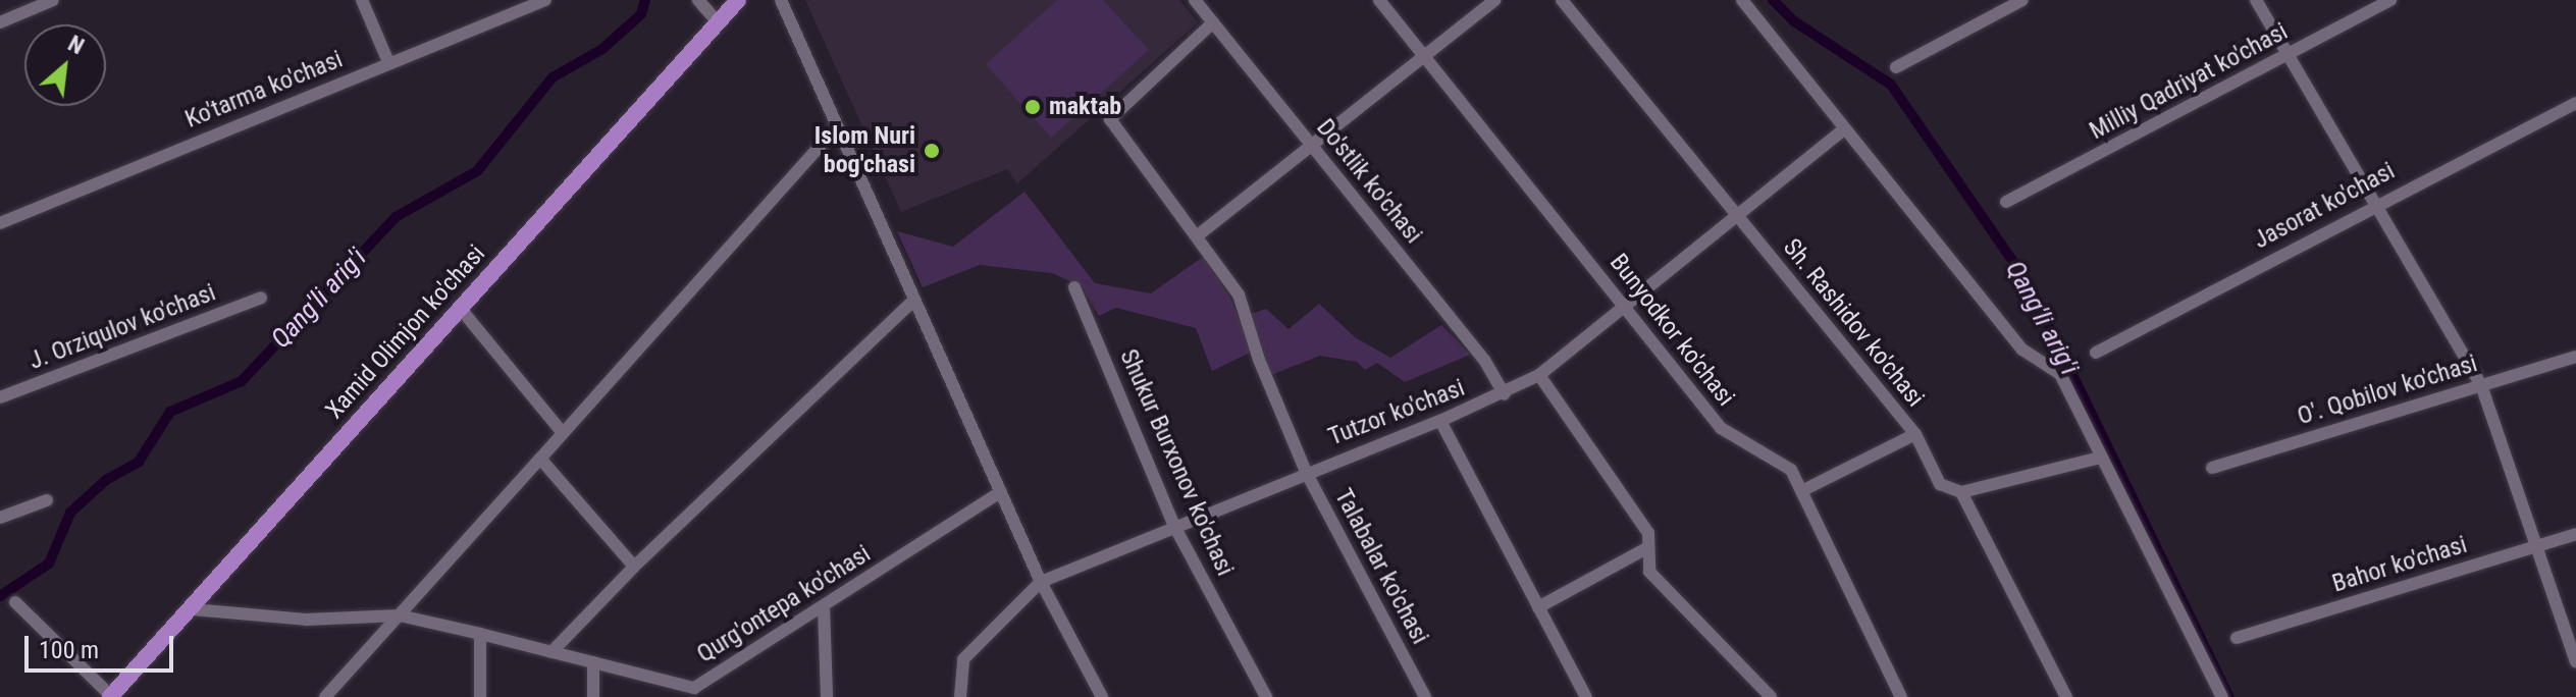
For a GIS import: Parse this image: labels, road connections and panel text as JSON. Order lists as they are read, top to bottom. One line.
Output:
{"streets":{"main road":["Xamid Olimjon ko'chasi"],"street":["Milliy Qadriyat ko'chasi","Ko'tarma ko'chasi","Do'stlik ko'chasi","Jasorat ko'chasi","Sh. Rashidov ko'chasi","J. Orziqulov ko'chasi","Bunyodkor ko'chasi","O'. Qobilov ko'chasi","Tutzor ko'chasi","Shukur Burxonov ko'chasi","Bahor ko'chasi","Talabalar ko'chasi","Qurg'ontepa ko'chasi"]},"crossings":[["Do'stlik ko'chasi","Tutzor ko'chasi"],["Do'stlik ko'chasi","Talabalar ko'chasi"],["Sh. Rashidov ko'chasi","Tutzor ko'chasi"],["Bunyodkor ko'chasi","Tutzor ko'chasi"],["Xamid Olimjon ko'chasi","Qurg'ontepa ko'chasi"],["Tutzor ko'chasi","Shukur Burxonov ko'chasi"],["Tutzor ko'chasi","Talabalar ko'chasi"]],"water":["Qang'li arig'i"],"places":["maktab","Islom Nuri bog'chasi"],"scale_bar":"100 m","north":"top right"}
